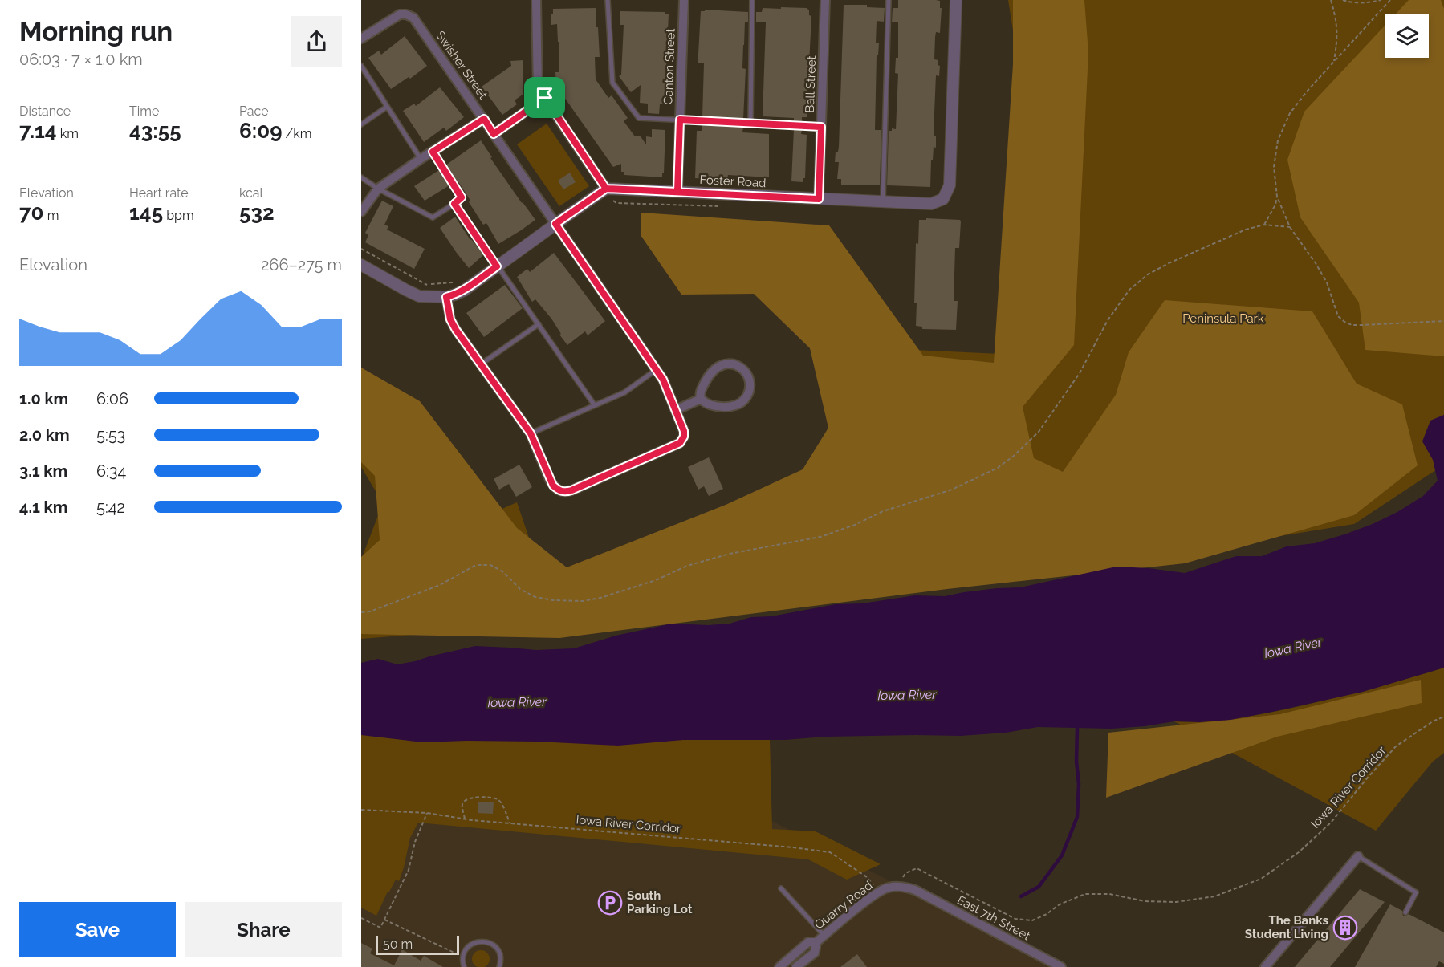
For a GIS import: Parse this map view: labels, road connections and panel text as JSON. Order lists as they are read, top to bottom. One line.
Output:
{"streets":{"street":["Swisher Street","Canton Street","Ball Street","Foster Road","Quarry Road","East 7th Street"],"path":["Iowa River Corridor"]},"crossings":[["Canton Street","Foster Road"],["Ball Street","Foster Road"],["Iowa River Corridor","Quarry Road"],["Quarry Road","East 7th Street"]],"water":["Iowa River"],"parks":["Peninsula Park"],"places":{"parking":["South Parking Lot"],"building":["The Banks Student Living"]},"scale_bar":"50 m","page":{"heading":["Morning run","06:03 · 7 × 1.0 km"],"stats":[["Distance","7.14 km"],["Time","43:55"],["Pace","6:09 /km"],["Elevation","70 m"],["Heart rate","145 bpm"],["kcal","532"]],"chart":["Elevation","266–275 m"],"list":[{"name":"1.0 km","note":"6:06"},{"name":"2.0 km","note":"5:53"},{"name":"3.1 km","note":"6:34"},{"name":"4.1 km","note":"5:42"}],"buttons":["Save","Share"],"scale":"50 m"}}
